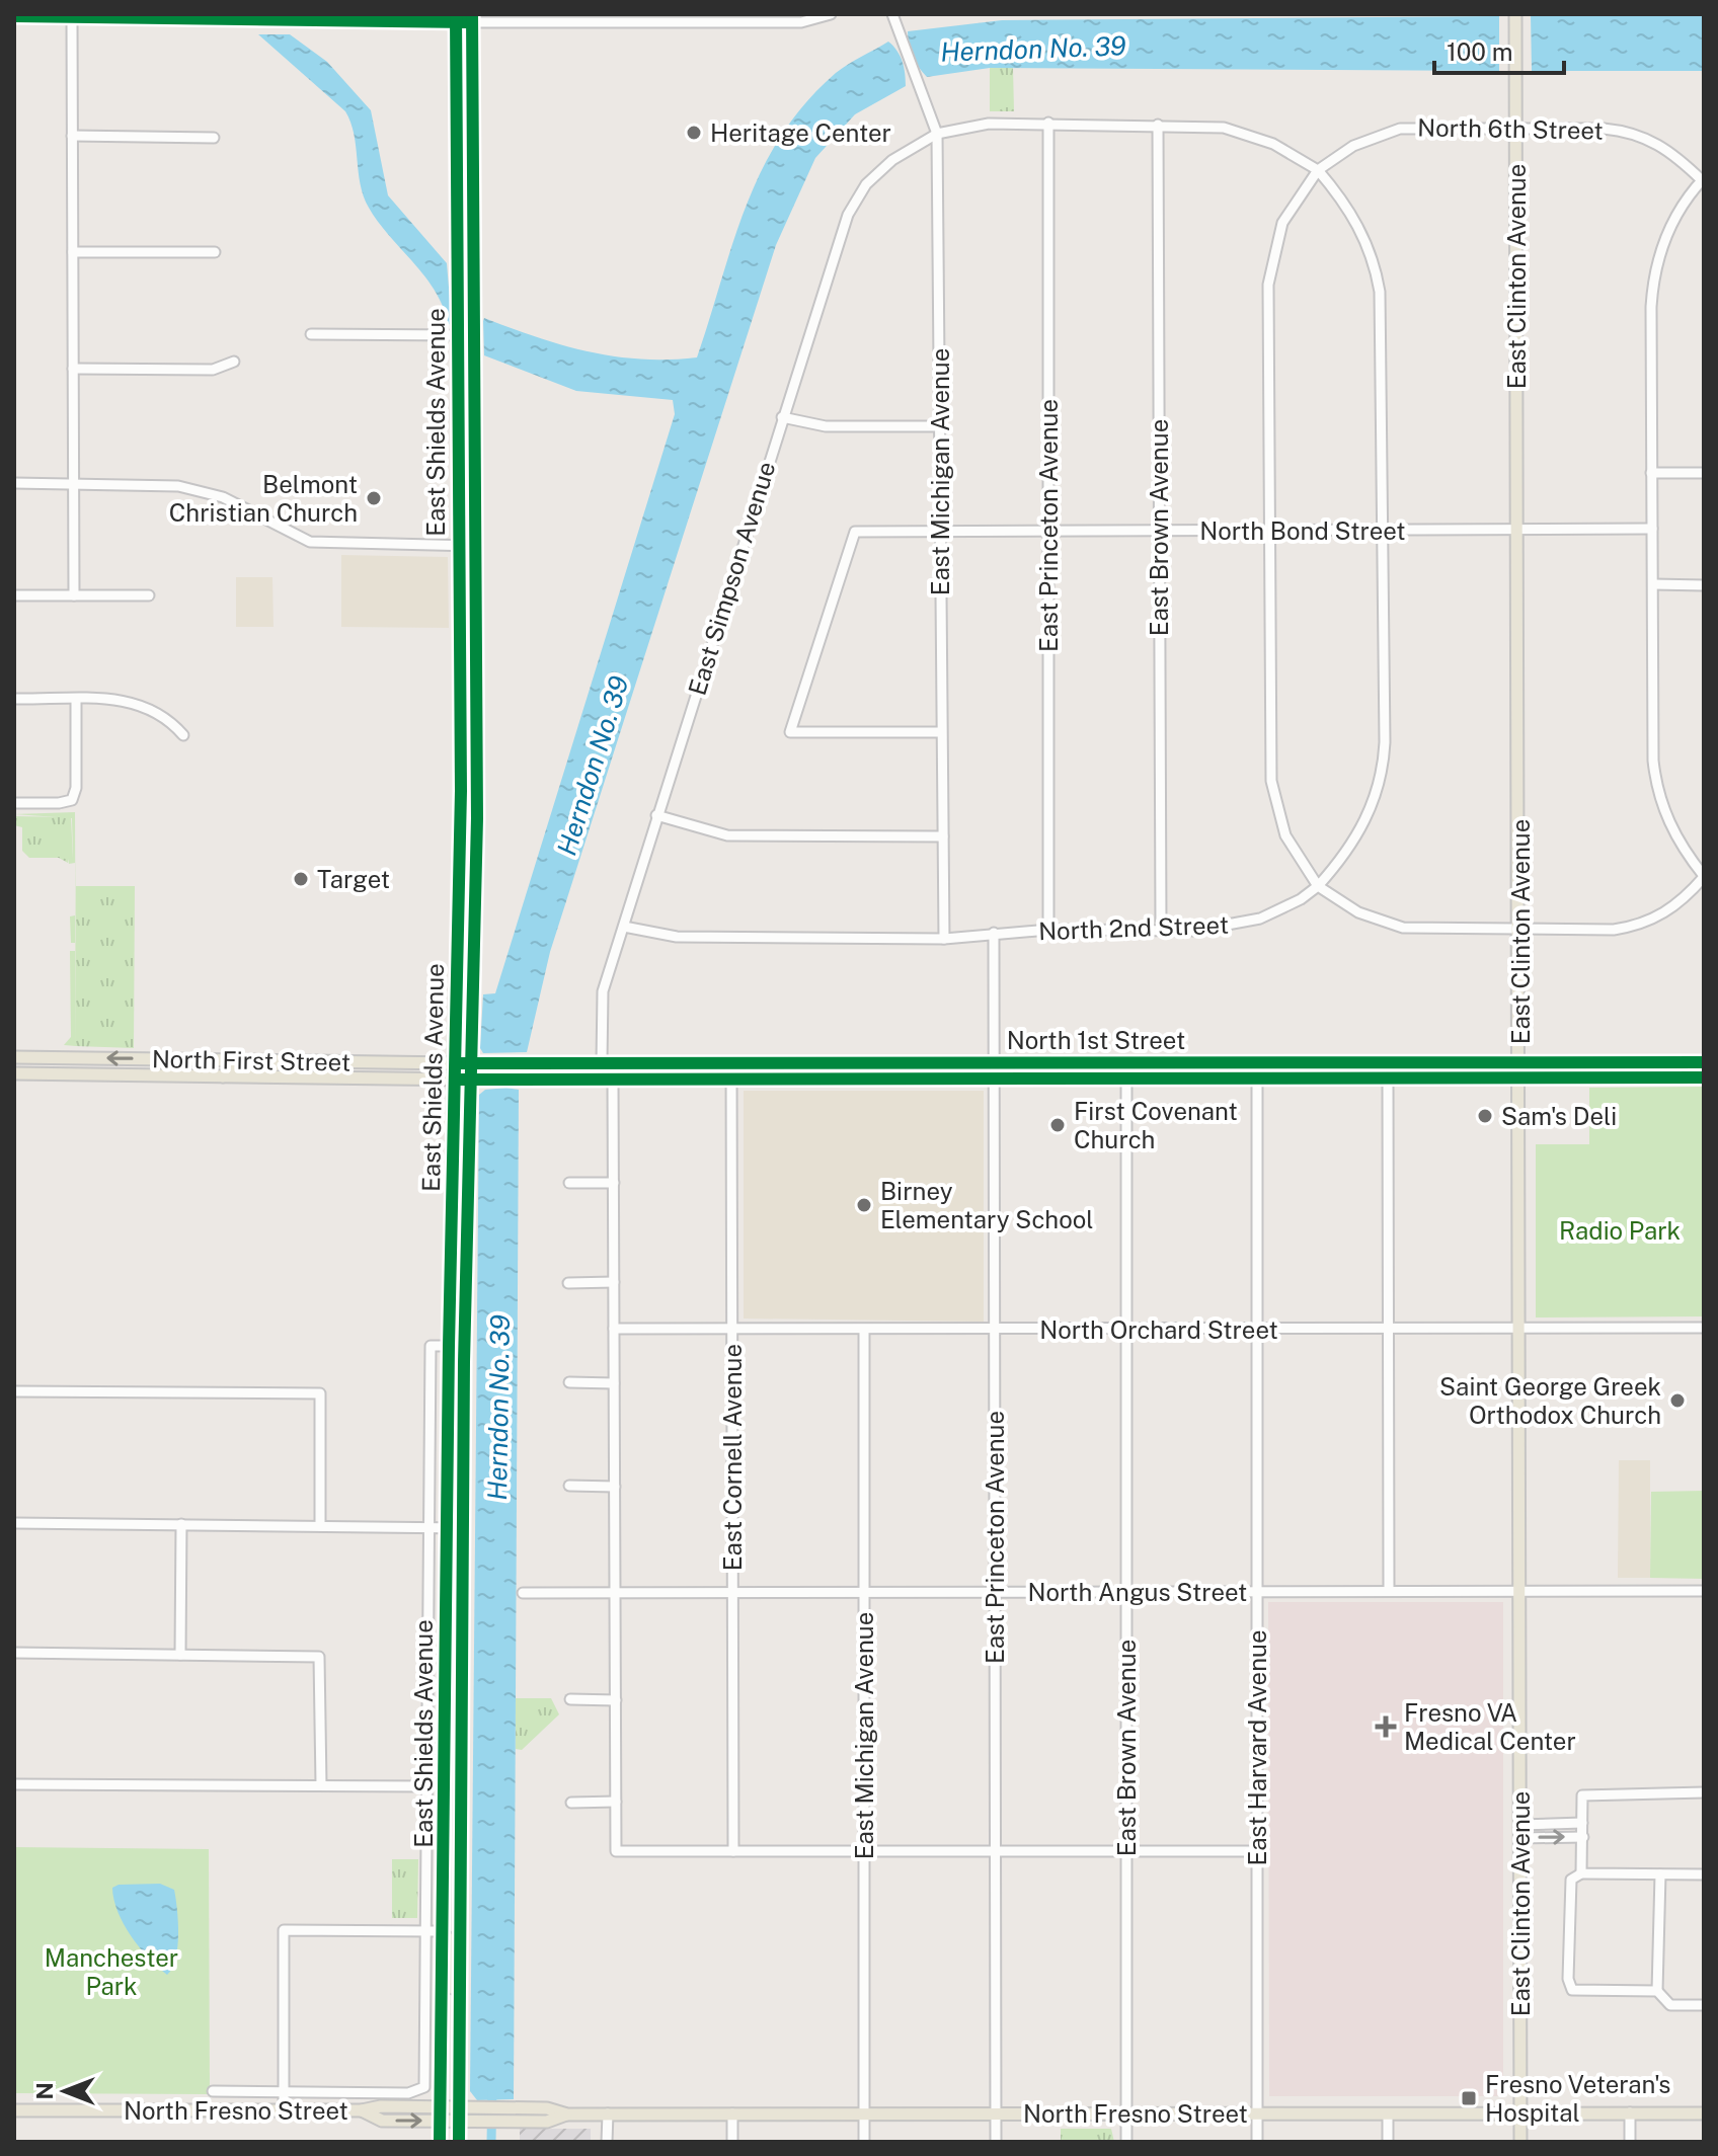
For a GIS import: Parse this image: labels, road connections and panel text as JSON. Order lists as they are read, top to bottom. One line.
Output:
{"streets":{"main road":["East Clinton Avenue","East Shields Avenue","North 1st Street","North First Street","North Fresno Street"],"street":["North 6th Street","East Michigan Avenue","East Princeton Avenue","East Brown Avenue","North Bond Street","East Simpson Avenue","North 2nd Street","North Orchard Street","East Cornell Avenue","North Angus Street","East Harvard Avenue"]},"crossings":[["North 6th Street","East Clinton Avenue"],["North 6th Street","North 2nd Street"],["East Clinton Avenue","North Bond Street"],["East Clinton Avenue","North 1st Street"],["East Clinton Avenue","North Orchard Street"],["East Clinton Avenue","North Angus Street"],["East Clinton Avenue","North Fresno Street"],["East Shields Avenue","North First Street"],["East Shields Avenue","North Fresno Street"],["East Michigan Avenue","North Bond Street"],["East Michigan Avenue","East Simpson Avenue"],["East Michigan Avenue","North 2nd Street"],["East Michigan Avenue","North Orchard Street"],["East Michigan Avenue","North Angus Street"],["East Michigan Avenue","North Fresno Street"],["East Princeton Avenue","North Bond Street"],["East Princeton Avenue","North 2nd Street"],["East Princeton Avenue","North 1st Street"],["East Princeton Avenue","North Orchard Street"],["East Princeton Avenue","North Angus Street"],["East Princeton Avenue","North Fresno Street"],["East Brown Avenue","North Bond Street"],["East Brown Avenue","North 2nd Street"],["East Brown Avenue","North 1st Street"],["East Brown Avenue","North Orchard Street"],["East Brown Avenue","North Angus Street"],["East Brown Avenue","North Fresno Street"],["North Bond Street","North 2nd Street"],["East Simpson Avenue","North 2nd Street"],["East Simpson Avenue","North 1st Street"],["North 1st Street","North First Street"],["North 1st Street","East Cornell Avenue"],["North 1st Street","East Harvard Avenue"],["North Orchard Street","East Cornell Avenue"],["North Orchard Street","East Harvard Avenue"],["East Cornell Avenue","North Angus Street"],["North Angus Street","East Harvard Avenue"],["East Harvard Avenue","North Fresno Street"]],"water":["Herndon No. 39"],"parks":["Radio Park","Manchester Park"],"places":{"other":["Heritage Center","Belmont Christian Church","Target","Sam's Deli","First Covenant Church","Birney Elementary School","Saint George Greek Orthodox Church"],"health":["Fresno VA Medical Center"],"transit":["Fresno Veteran's Hospital"]},"scale_bar":"100 m","north":"left"}
